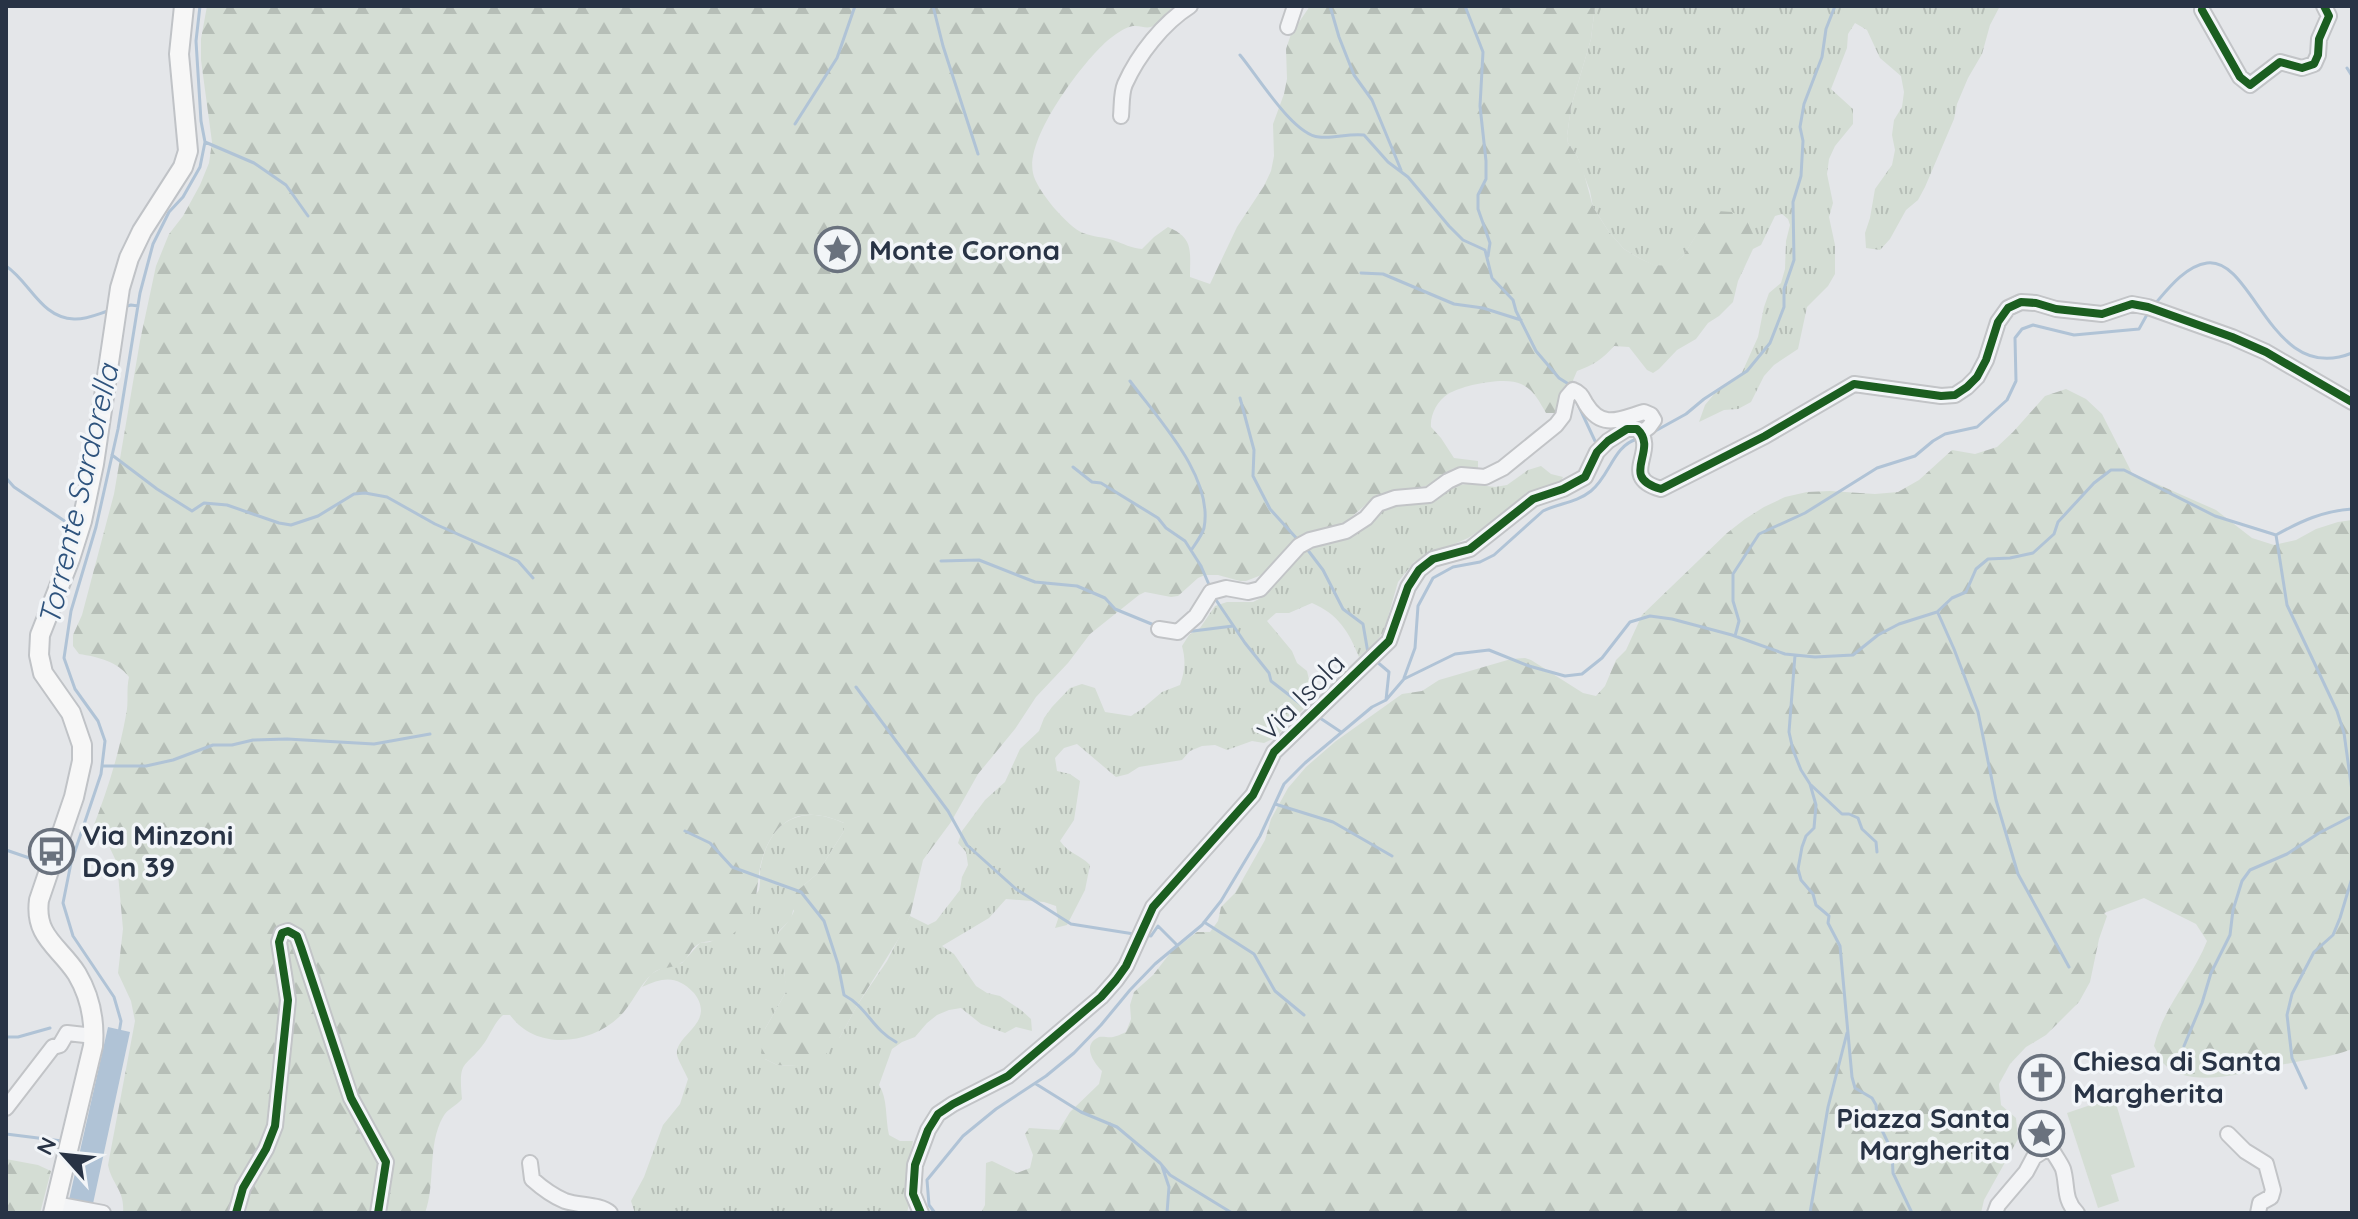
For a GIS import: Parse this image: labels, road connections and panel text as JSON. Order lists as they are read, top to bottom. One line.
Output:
{"streets":{"street":["Via Isola"]},"water":["Torrente Sardorella"],"places":{"place":["Monte Corona","Piazza Santa Margherita"],"bus stop":["Via Minzoni Don 39"],"church":["Chiesa di Santa Margherita"]},"north":"top left"}
